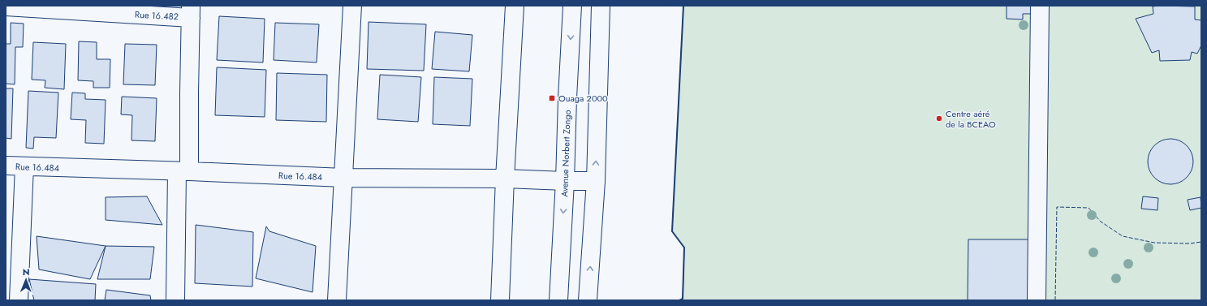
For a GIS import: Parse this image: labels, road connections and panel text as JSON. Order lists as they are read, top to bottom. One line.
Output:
{"streets":{"street":["Rue 16.482","Avenue Norbert Zongo","Rue 16.484"]},"crossings":[["Avenue Norbert Zongo","Rue 16.484"]],"places":{"transit":["Ouaga 2000"],"other":["Centre aéré de la BCEAO"]},"north":"top"}
